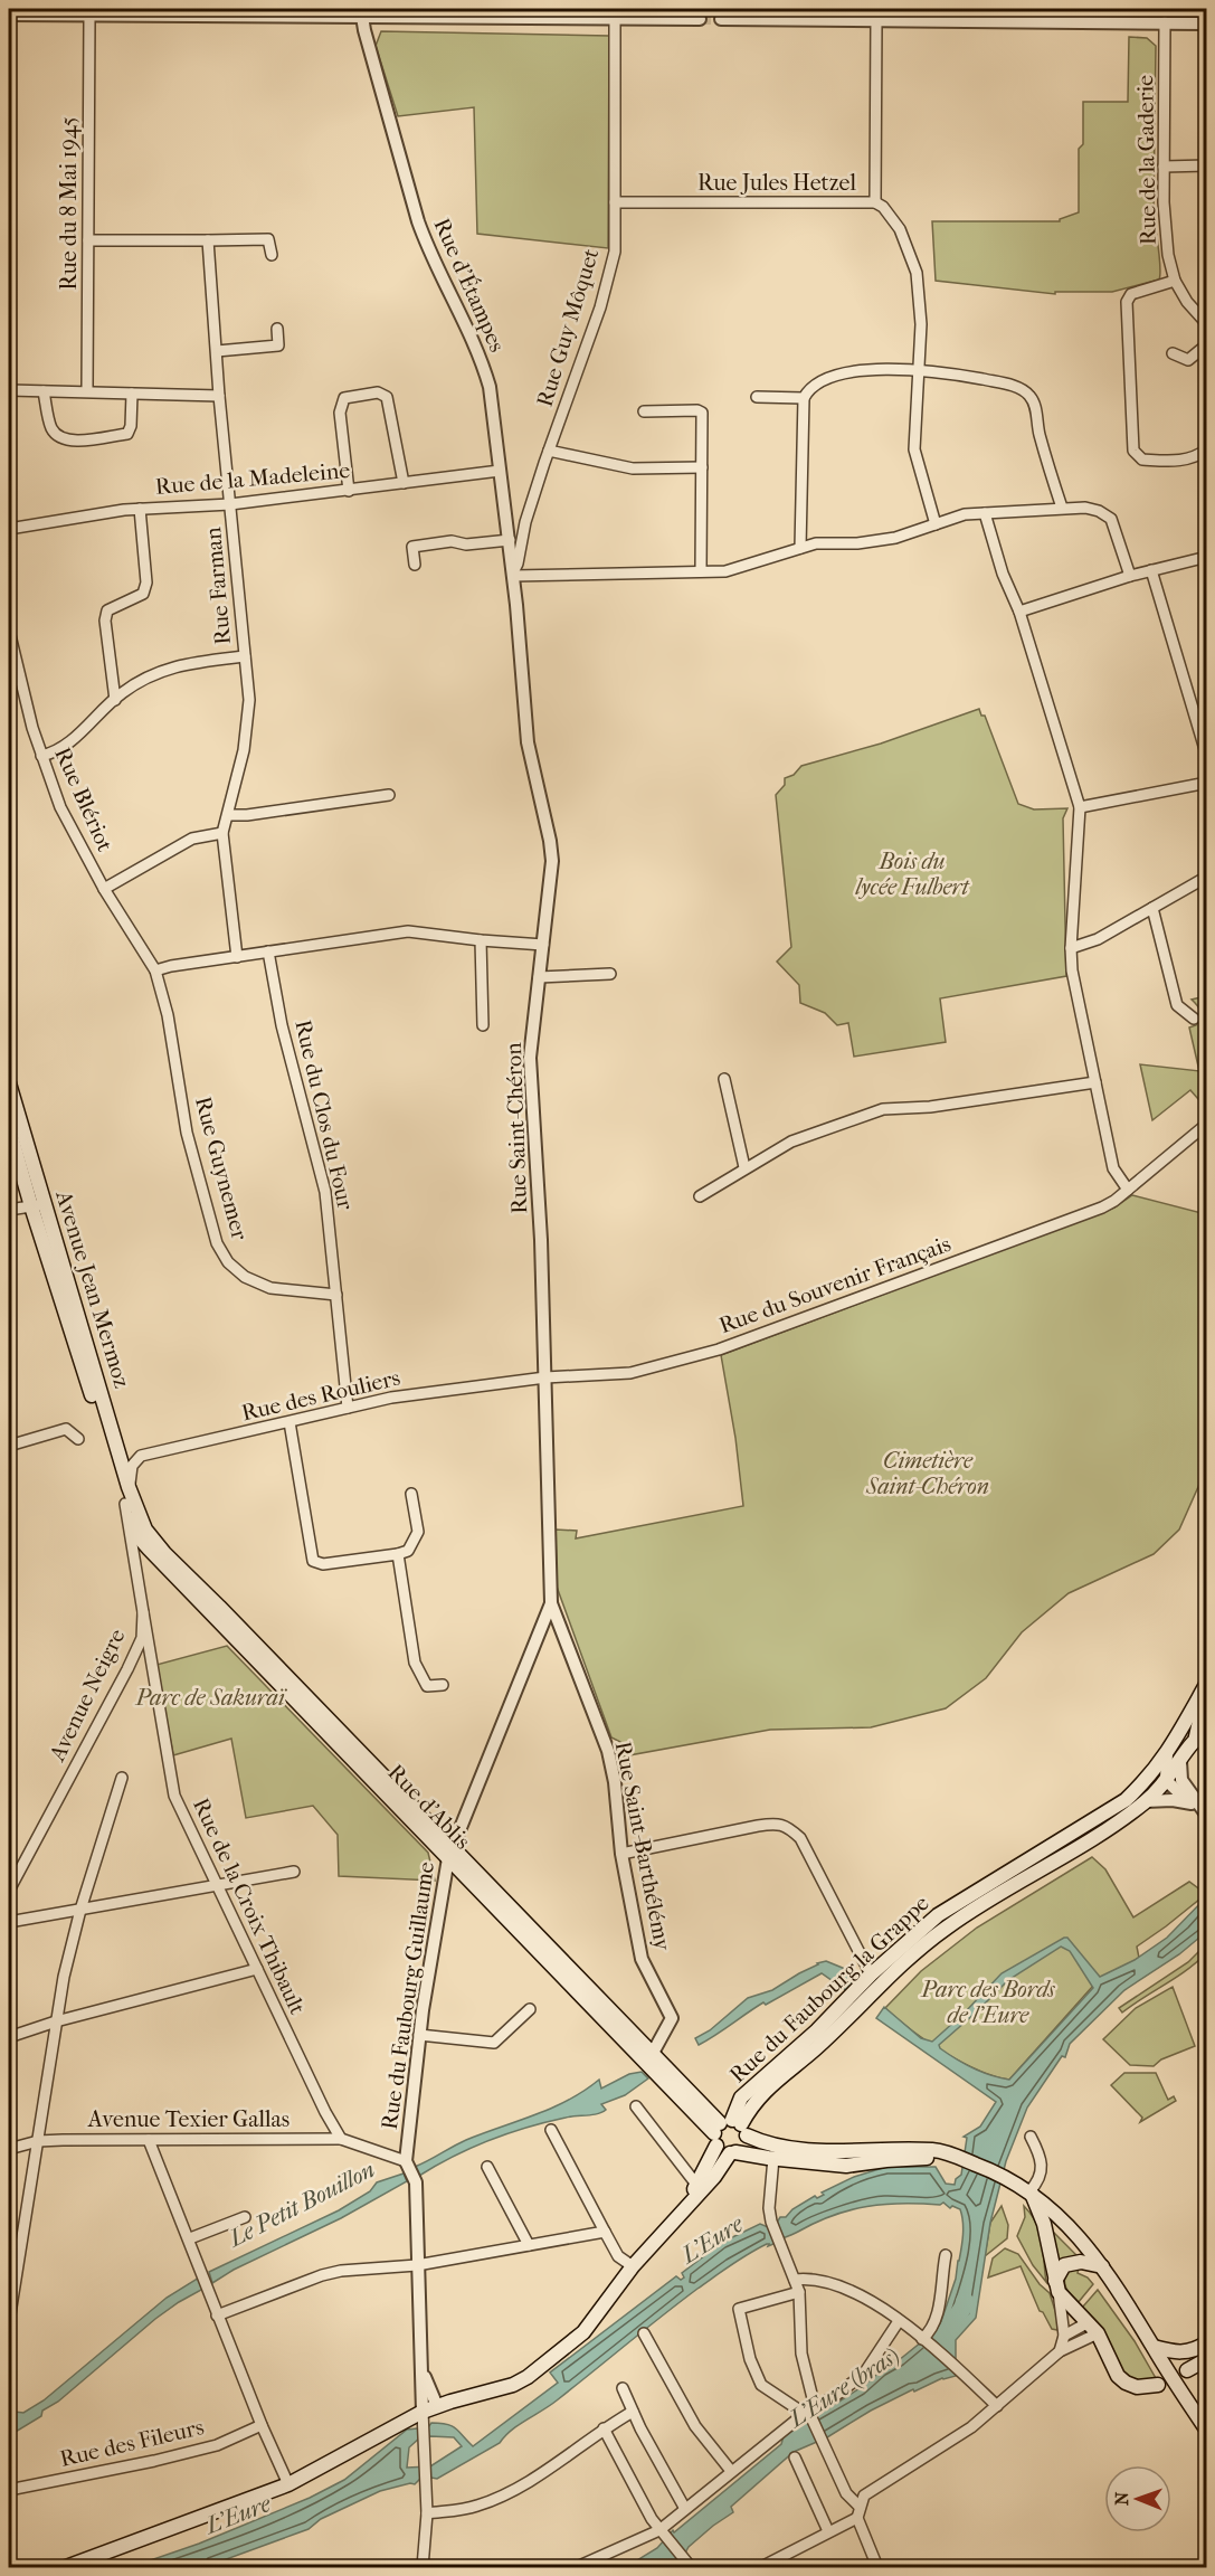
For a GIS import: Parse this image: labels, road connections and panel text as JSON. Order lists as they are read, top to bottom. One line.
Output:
{"streets":{"main road":["Avenue Jean Mermoz","Rue d'Ablis","Rue du Faubourg la Grappe"],"street":["Rue de la Gaderie","Rue Jules Hetzel","Rue du 8 Mai 1945","Rue d'Étampes","Rue Guy Môquet","Rue de la Madeleine","Rue Farman","Rue Blériot","Rue du Clos du Four","Rue Saint-Chéron","Rue Guynemer","Rue du Souvenir Français","Rue des Rouliers","Avenue Neigre","Rue Saint-Barthélémy","Rue de la Croix Thibault","Rue du Faubourg Guillaume","Avenue Texier Gallas","Rue des Fileurs"]},"crossings":[["Rue Jules Hetzel","Rue Guy Môquet"],["Rue d'Étampes","Rue Guy Môquet"],["Rue d'Étampes","Rue de la Madeleine"],["Rue d'Étampes","Rue Saint-Chéron"],["Rue Guy Môquet","Rue Saint-Chéron"],["Rue de la Madeleine","Rue Farman"],["Rue Blériot","Rue Guynemer"],["Rue du Clos du Four","Rue Guynemer"],["Rue du Clos du Four","Rue des Rouliers"],["Rue Saint-Chéron","Rue du Souvenir Français"],["Rue Saint-Chéron","Rue des Rouliers"],["Rue Saint-Chéron","Rue Saint-Barthélémy"],["Rue Saint-Chéron","Rue du Faubourg Guillaume"],["Rue du Souvenir Français","Rue des Rouliers"],["Avenue Jean Mermoz","Rue des Rouliers"],["Avenue Jean Mermoz","Avenue Neigre"],["Avenue Jean Mermoz","Rue d'Ablis"],["Avenue Neigre","Rue d'Ablis"],["Avenue Neigre","Rue de la Croix Thibault"],["Rue d'Ablis","Rue Saint-Barthélémy"],["Rue d'Ablis","Rue du Faubourg la Grappe"],["Rue d'Ablis","Rue du Faubourg Guillaume"],["Rue Saint-Barthélémy","Rue du Faubourg Guillaume"],["Rue de la Croix Thibault","Avenue Texier Gallas"]],"water":["Le Petit Bouillon","L'Eure","L'Eure (bras)"],"parks":["Bois du lycée Fulbert","Cimetière Saint-Chéron","Parc de Sakuraï","Parc des Bords de l'Eure"],"north":"left"}
